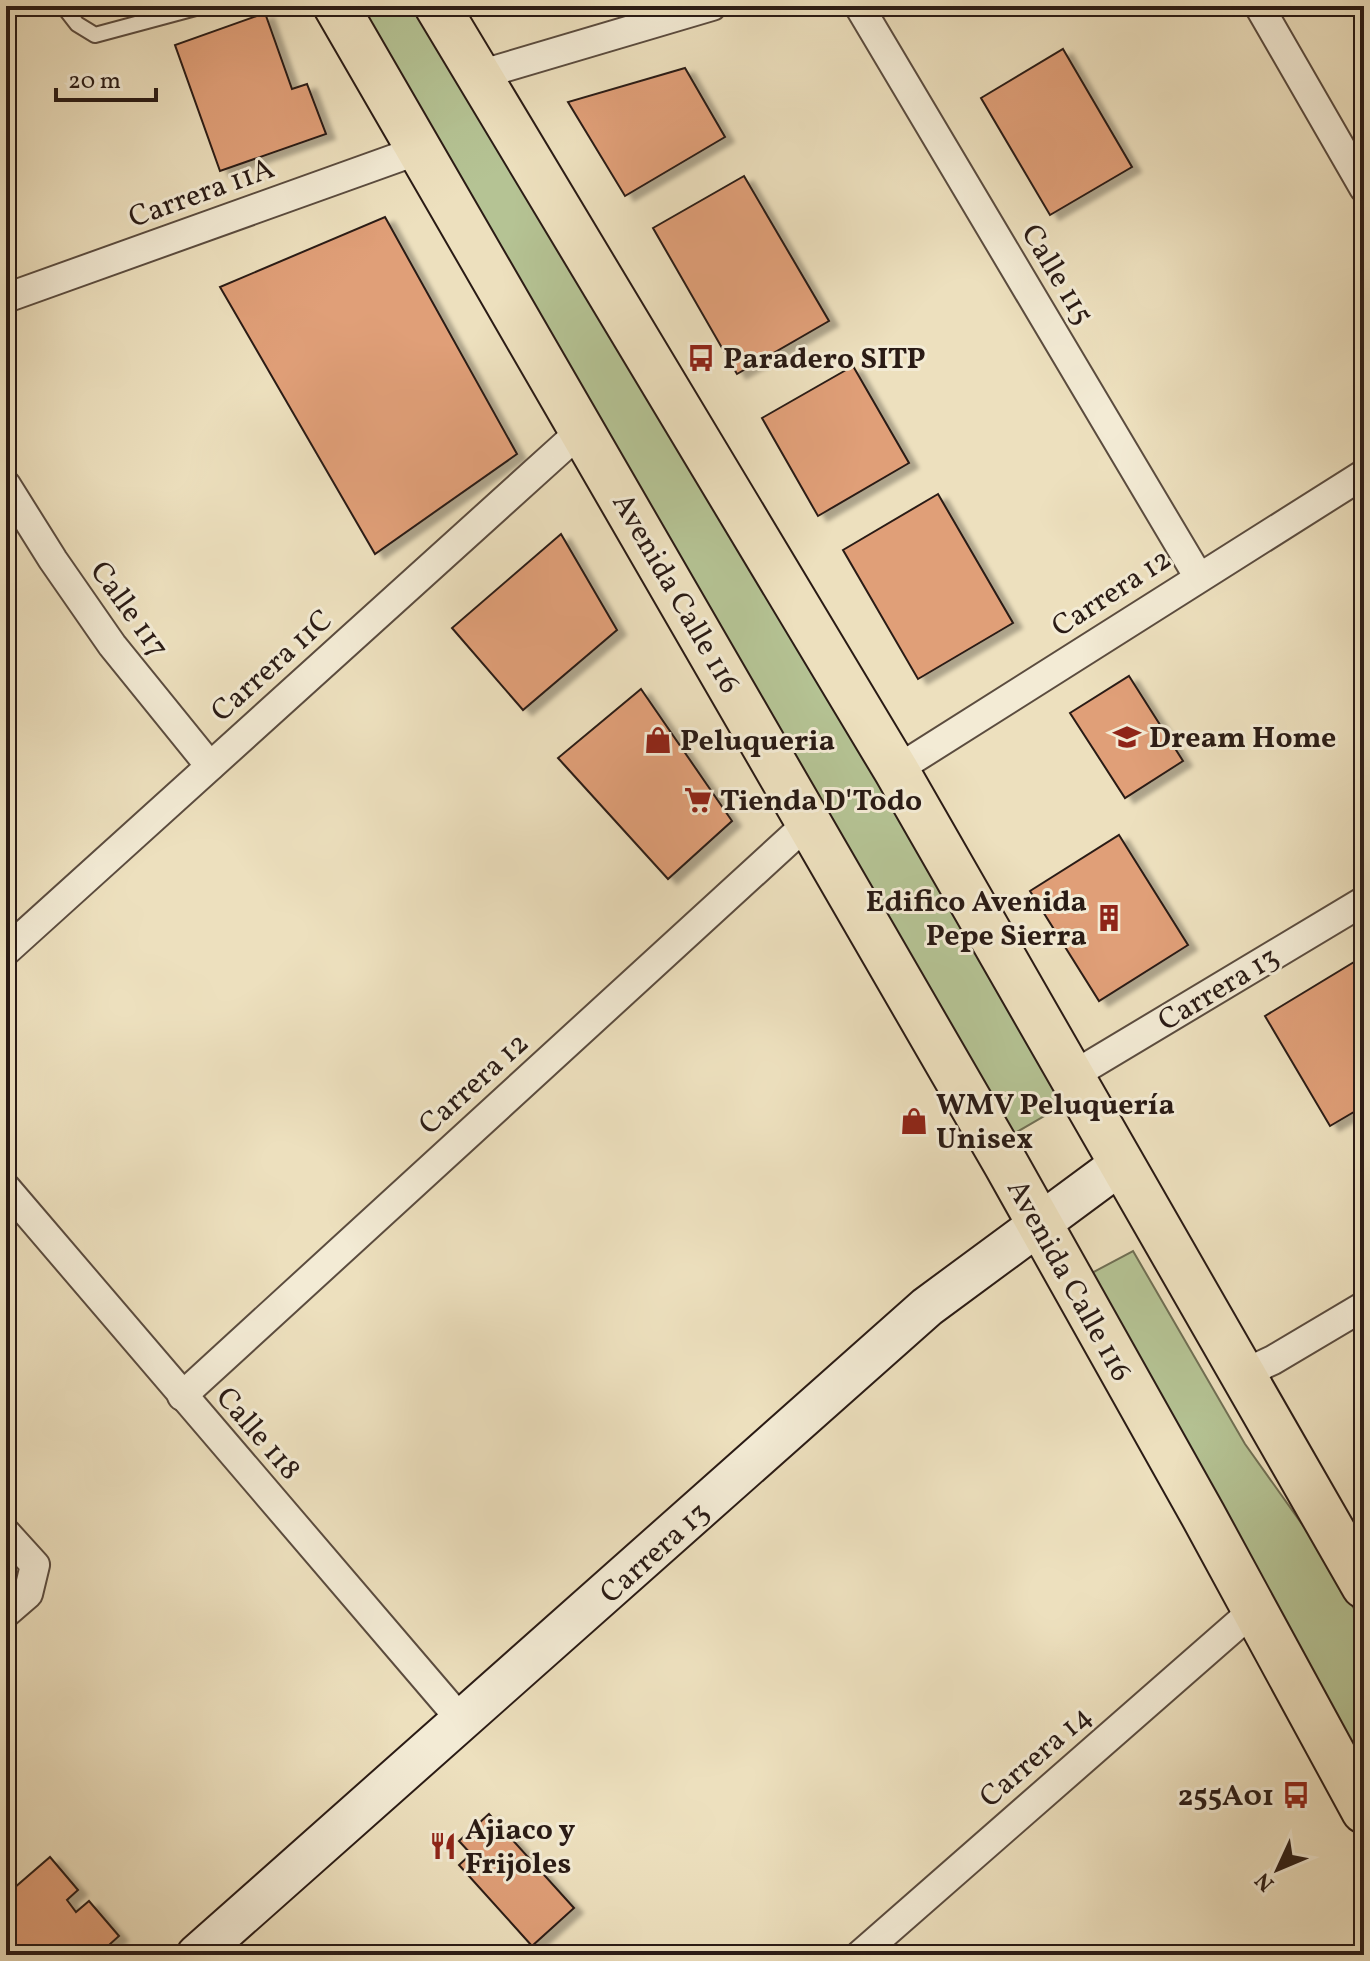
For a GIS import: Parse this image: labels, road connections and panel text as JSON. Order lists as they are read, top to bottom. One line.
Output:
{"streets":{"main road":["Avenida Calle 116"],"street":["Carrera 11A","Calle 115","Carrera 12","Calle 117","Carrera 11C","Carrera 13","Calle 118","Carrera 14"]},"crossings":[["Carrera 11A","Avenida Calle 116"],["Calle 115","Carrera 12"],["Carrera 12","Avenida Calle 116"],["Carrera 12","Calle 118"],["Avenida Calle 116","Carrera 11C"],["Avenida Calle 116","Carrera 13"],["Avenida Calle 116","Carrera 14"],["Calle 117","Carrera 11C"],["Carrera 13","Calle 118"]],"places":{"bus stop":["Paradero SITP","255A01"],"school or university":["Dream Home"],"shop":["Peluqueria","WMV Peluquería Unisex"],"supermarket":["Tienda D'Todo"],"building":["Edifico Avenida Pepe Sierra"],"restaurant":["Ajiaco y Frijoles"]},"scale_bar":"20 m","north":"bottom left"}
